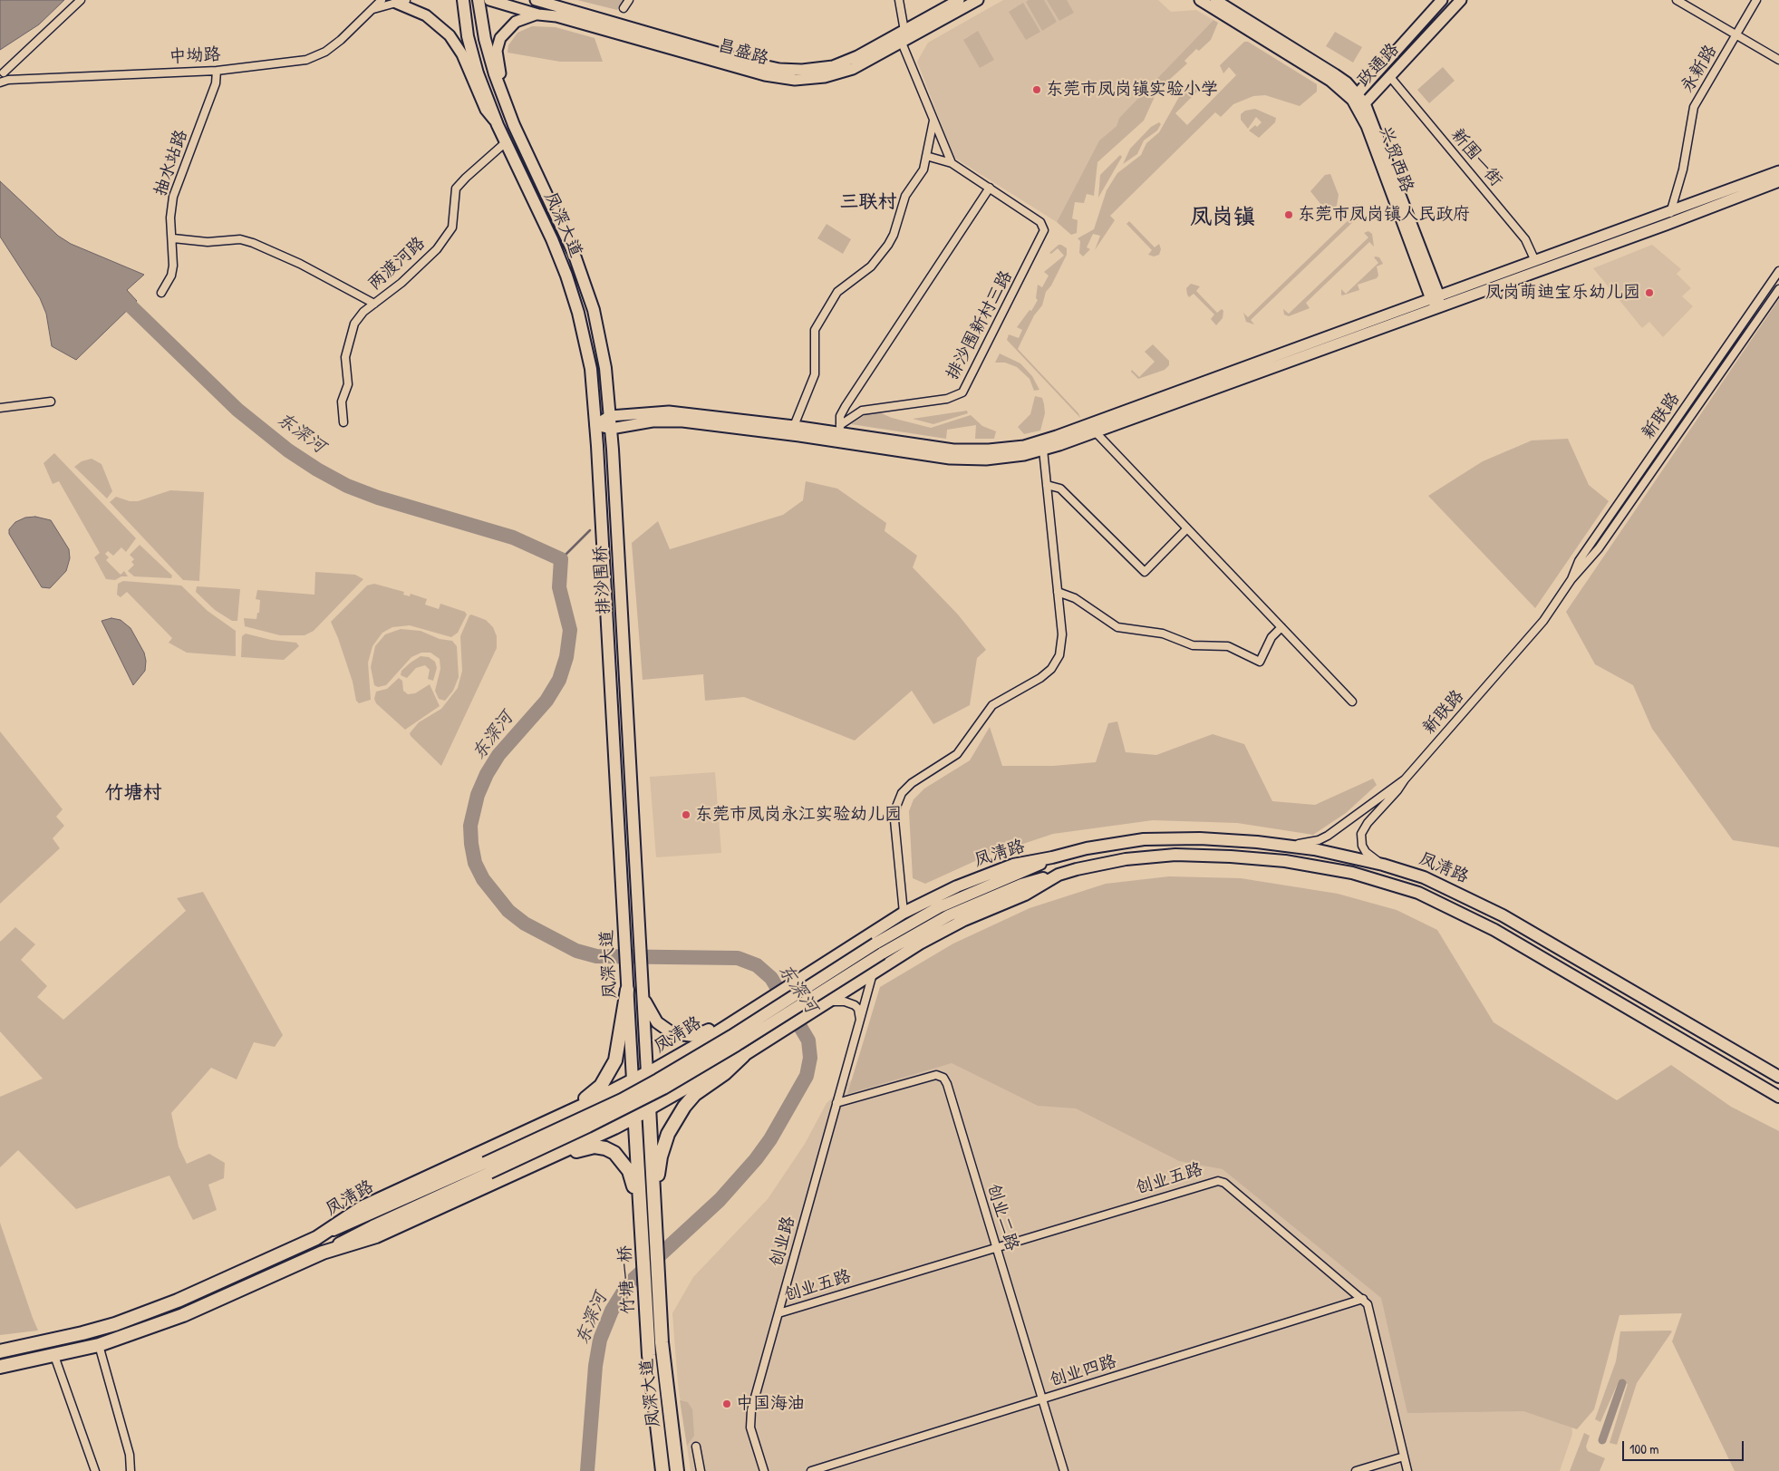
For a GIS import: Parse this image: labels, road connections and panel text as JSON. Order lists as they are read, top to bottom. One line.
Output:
{"streets":{"highway":["凤深大道","凤清路","竹塘一桥"],"main road":["排沙围桥"],"street":["昌盛路","中坳路","政通路","永新路","新围一街","兴贸西路","抽水站路","两渡河路","排沙围新村三路","新联路","创业五路","创业二路","创业路","创业四路"]},"crossings":[["中坳路","抽水站路"],["政通路","新围一街"],["政通路","兴贸西路"],["凤深大道","两渡河路"],["凤深大道","排沙围桥"],["凤深大道","凤清路"],["凤深大道","竹塘一桥"],["新联路","凤清路"],["凤清路","创业路"],["创业五路","创业二路"],["创业五路","创业路"],["创业五路","创业四路"],["创业二路","创业路"],["创业二路","创业四路"]],"districts":["三联村","凤岗镇","竹塘村"],"water":["东深河"],"places":["东莞市凤岗镇实验小学","东莞市凤岗镇人民政府","凤岗萌迪宝乐幼儿园","东莞市凤岗永江实验幼儿园","中国海油"],"scale_bar":"100 m"}
